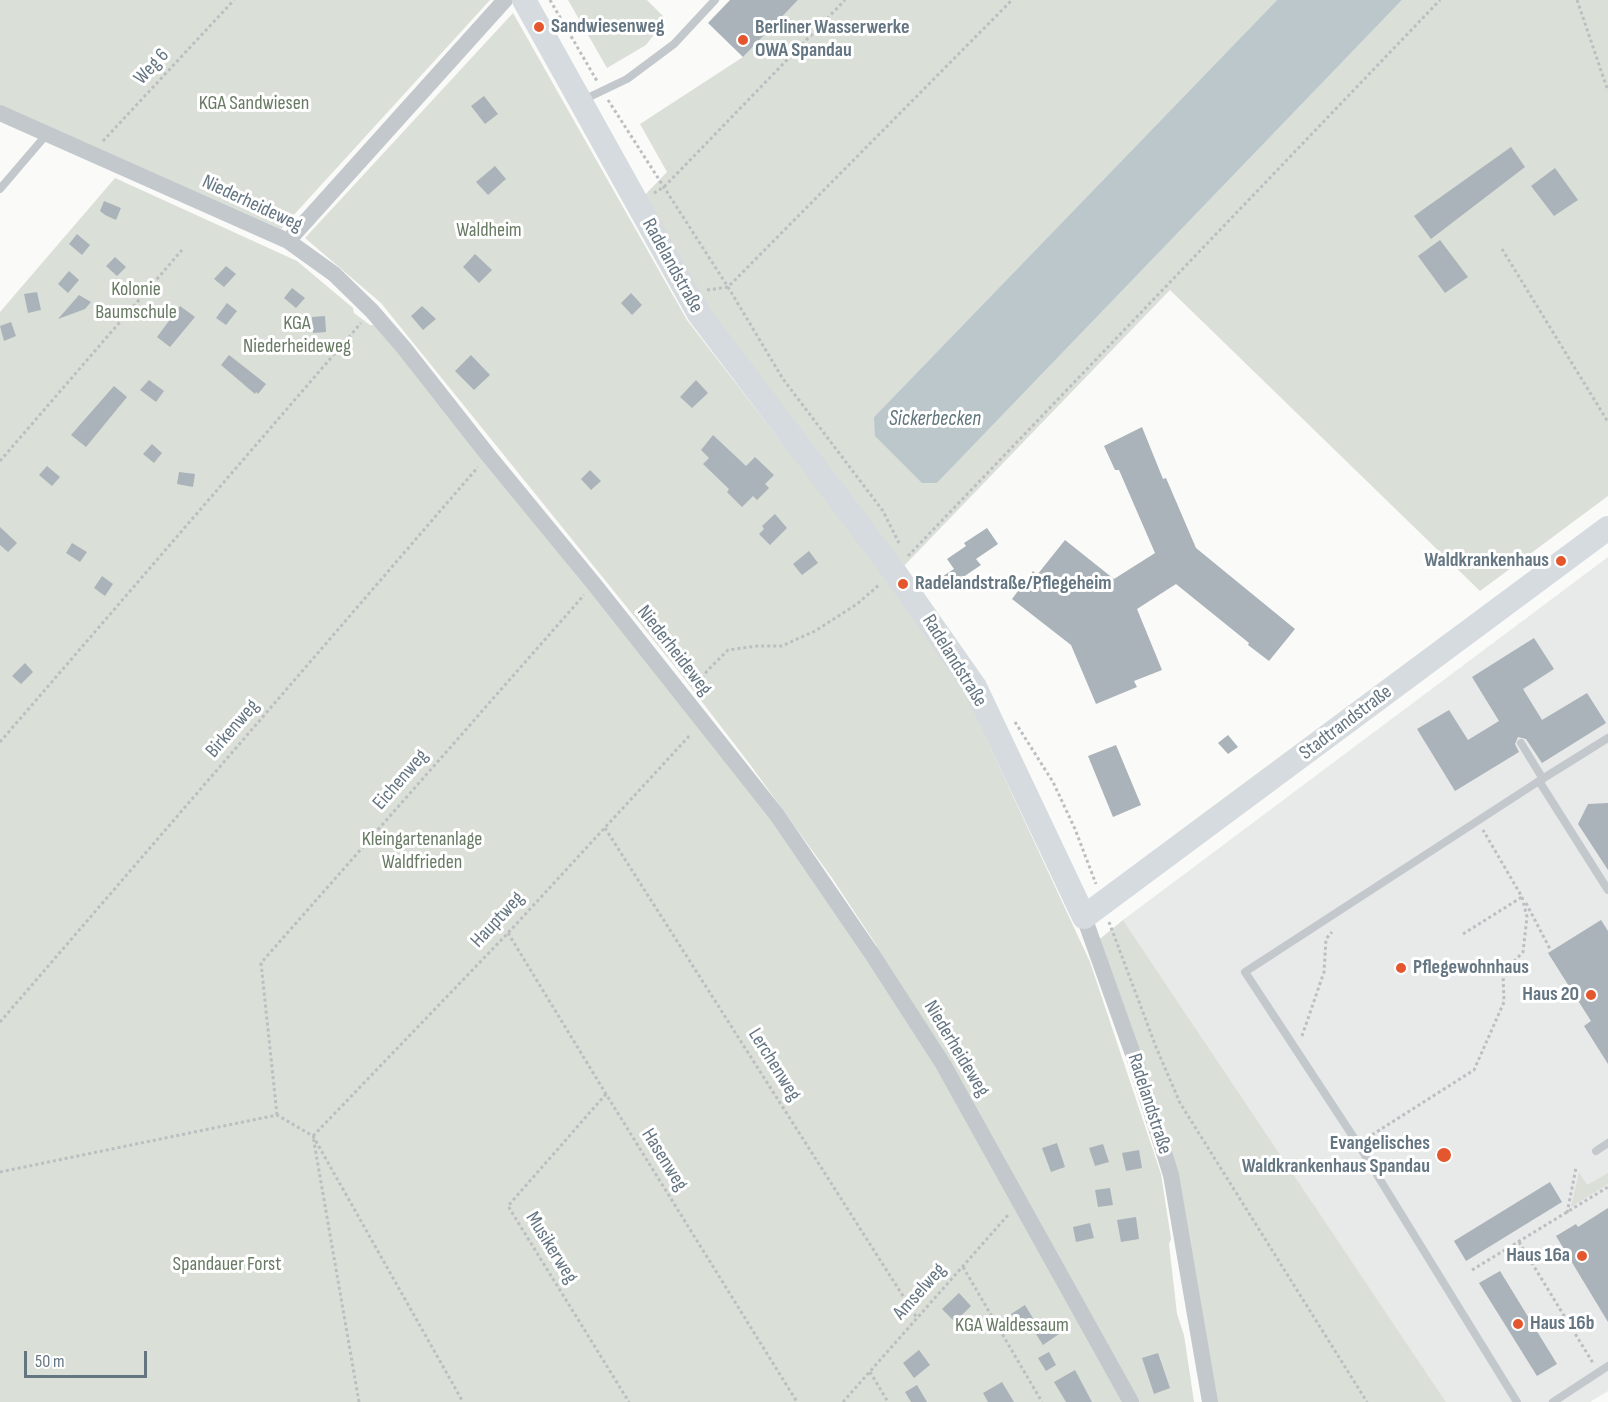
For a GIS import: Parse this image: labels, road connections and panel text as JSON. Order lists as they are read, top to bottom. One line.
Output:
{"streets":{"street":["Niederheideweg","Radelandstraße","Stadtrandstraße"],"path":["Weg 6","Birkenweg","Eichenweg","Hauptweg","Lerchenweg","Hasenweg","Musikerweg","Amselweg"]},"crossings":[["Weg 6","Niederheideweg"],["Niederheideweg","Birkenweg"],["Niederheideweg","Eichenweg"],["Niederheideweg","Hauptweg"],["Niederheideweg","Amselweg"],["Radelandstraße","Stadtrandstraße"],["Hauptweg","Lerchenweg"],["Hauptweg","Hasenweg"],["Lerchenweg","Amselweg"],["Hasenweg","Musikerweg"]],"water":["Sickerbecken"],"parks":["KGA Sandwiesen","Waldheim","Kolonie Baumschule","KGA Niederheideweg","Kleingartenanlage Waldfrieden","Spandauer Forst","KGA Waldessaum"],"places":["Sandwiesenweg","Berliner Wasserwerke OWA Spandau","Waldkrankenhaus","Radelandstraße/Pflegeheim","Pflegewohnhaus","Haus 20","Evangelisches Waldkrankenhaus Spandau","Haus 16a","Haus 16b"],"scale_bar":"50 m"}
